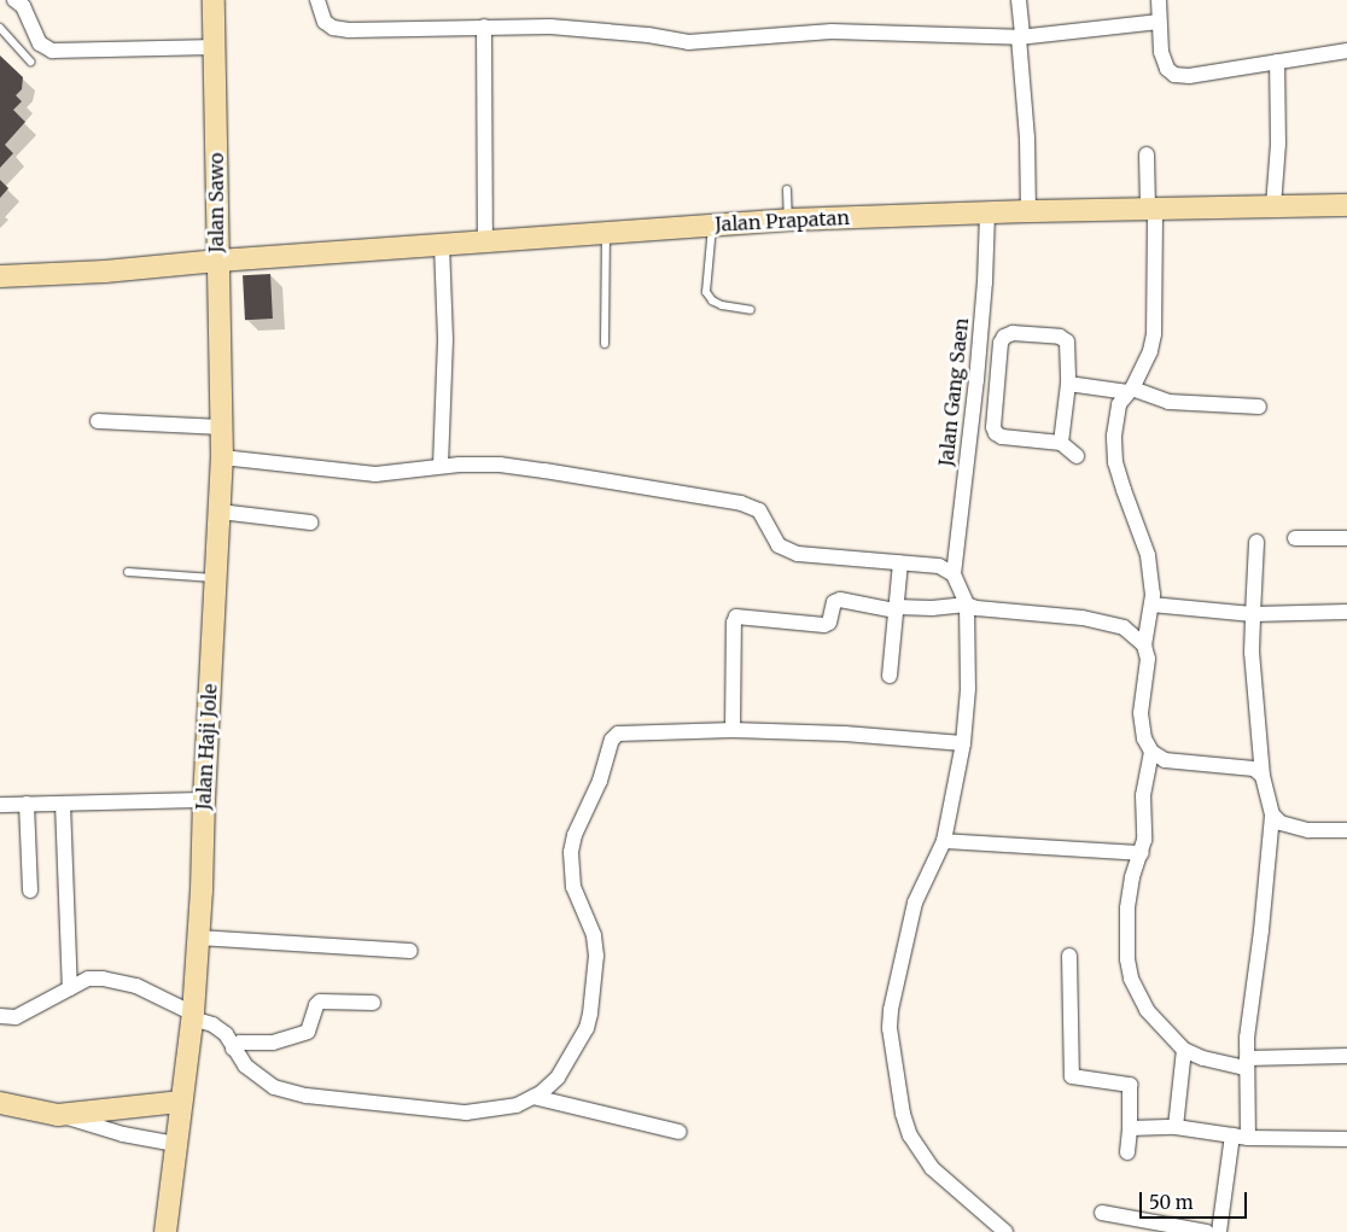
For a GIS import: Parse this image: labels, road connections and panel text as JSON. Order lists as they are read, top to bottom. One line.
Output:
{"streets":{"main road":["Jalan Sawo","Jalan Prapatan","Jalan Haji Jole"],"street":["Jalan Gang Saen"]},"crossings":[["Jalan Sawo","Jalan Prapatan"],["Jalan Sawo","Jalan Haji Jole"],["Jalan Prapatan","Jalan Gang Saen"],["Jalan Prapatan","Jalan Haji Jole"]],"scale_bar":"50 m"}
